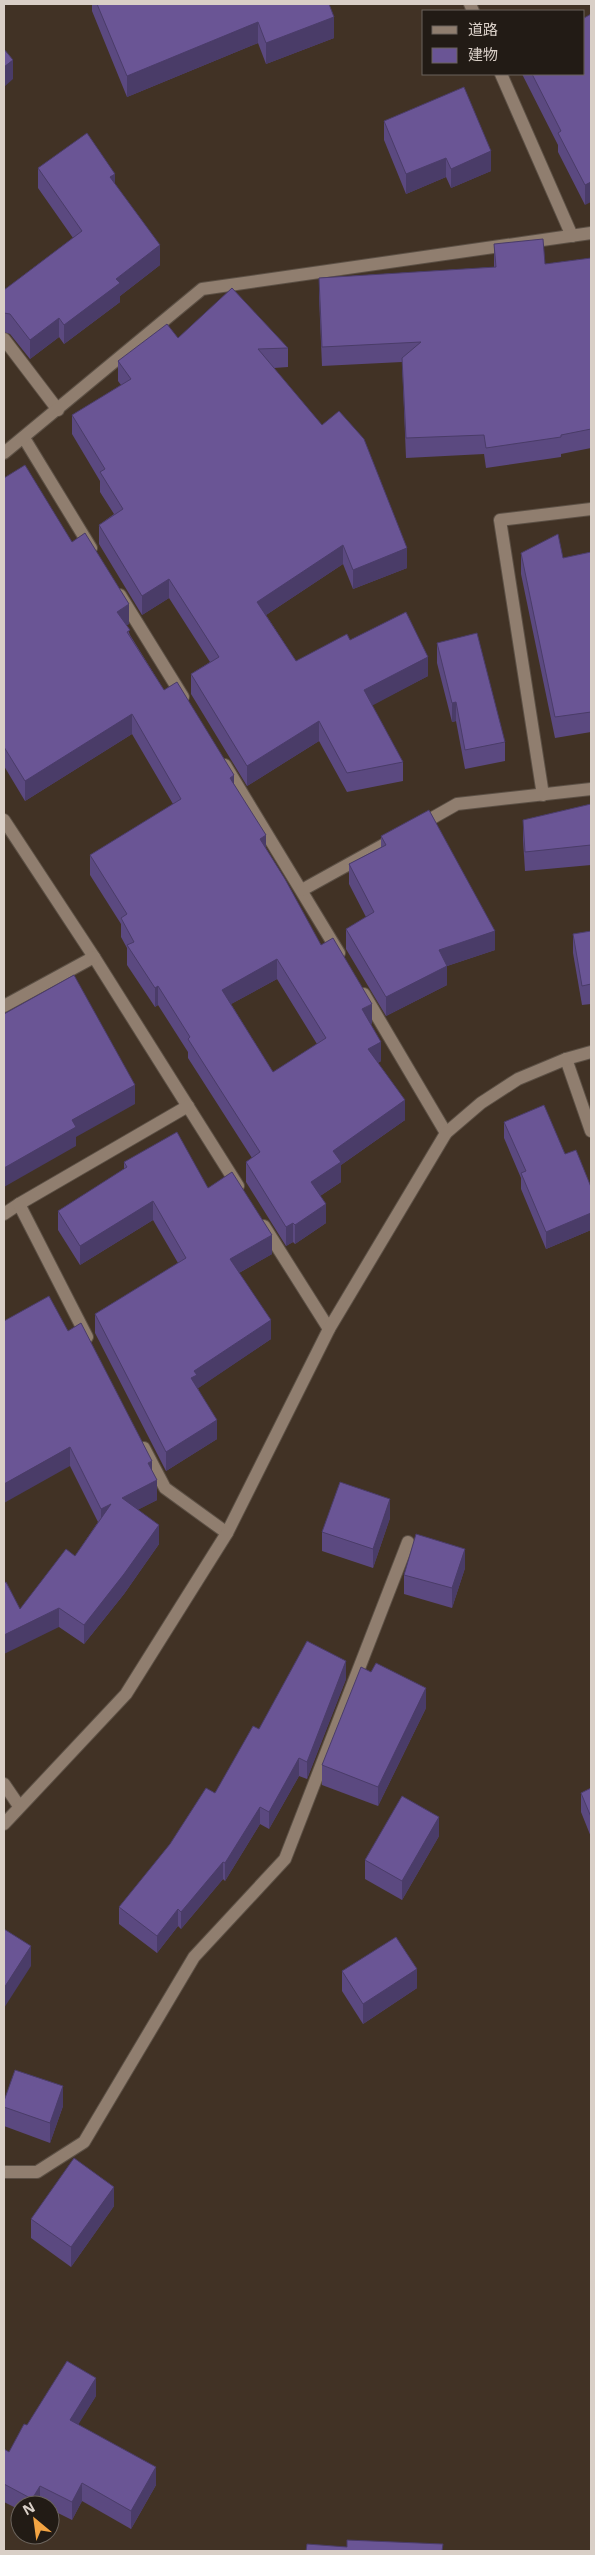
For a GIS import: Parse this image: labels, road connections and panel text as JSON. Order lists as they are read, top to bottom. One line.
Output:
{"legend":["道路","建物"],"north":"top left"}
